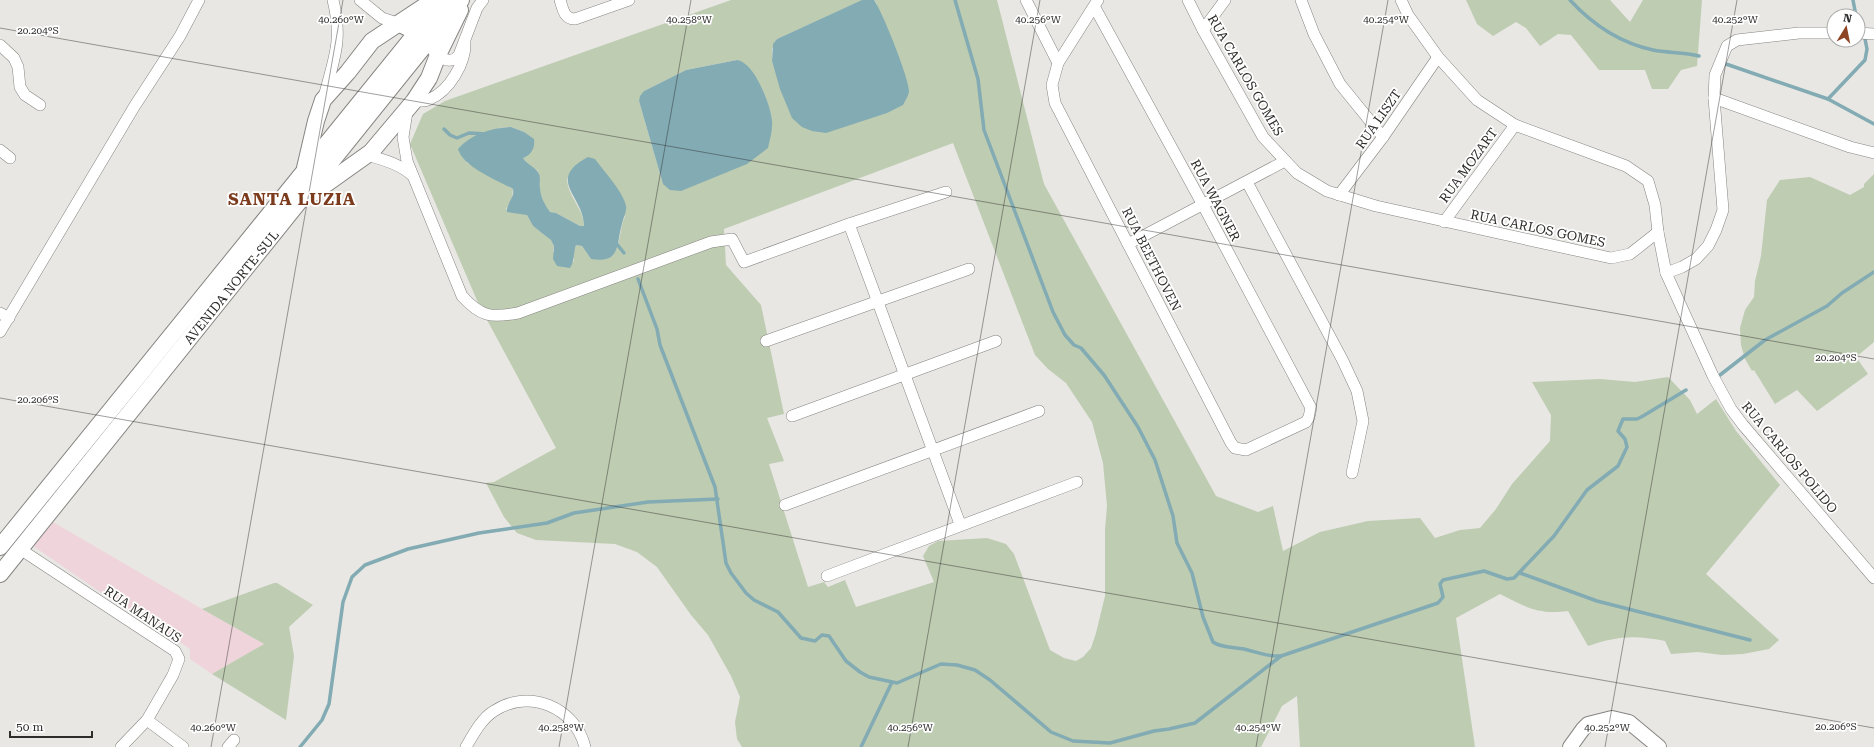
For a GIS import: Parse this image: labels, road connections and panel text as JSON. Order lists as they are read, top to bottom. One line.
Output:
{"streets":{"main road":["AVENIDA NORTE-SUL"],"street":["RUA CARLOS GOMES","RUA LISZT","RUA MOZART","RUA WAGNER","RUA BEETHOVEN","RUA CARLOS POLIDO","RUA MANAUS"]},"crossings":[["RUA CARLOS GOMES","RUA LISZT"],["RUA CARLOS GOMES","RUA MOZART"],["RUA CARLOS GOMES","RUA CARLOS POLIDO"],["RUA WAGNER","RUA BEETHOVEN"],["AVENIDA NORTE-SUL","RUA MANAUS"]],"districts":["SANTA LUZIA"],"scale_bar":"50 m","north":"top","coordinates":["40.260°W","40.258°W","40.256°W","40.254°W","40.252°W","20.204°S","20.206°S"]}
